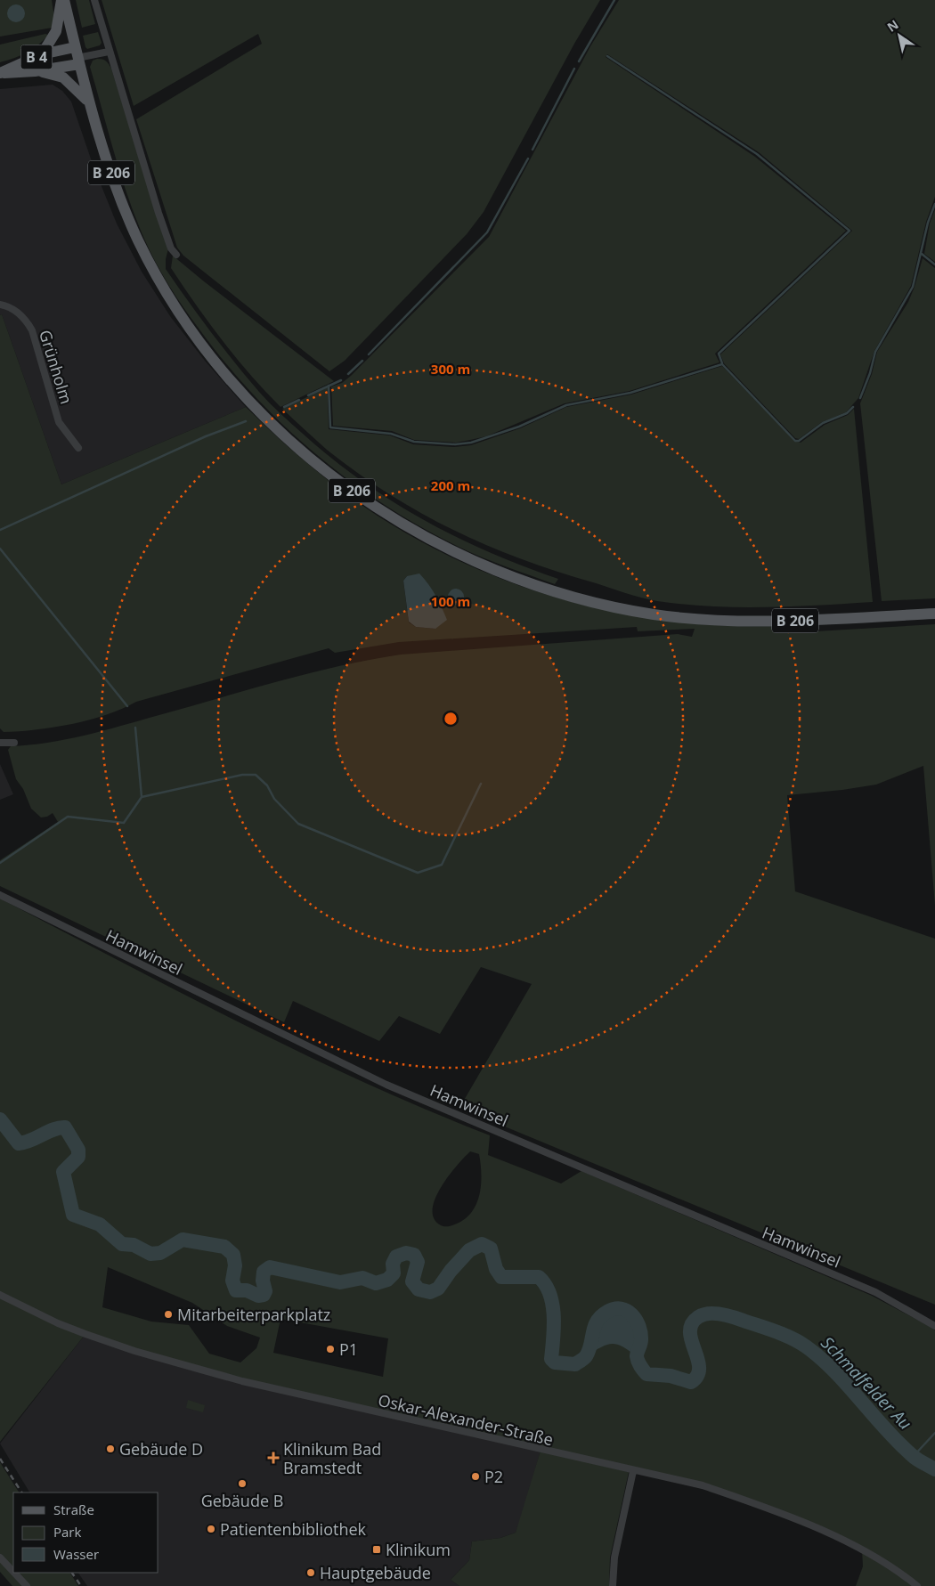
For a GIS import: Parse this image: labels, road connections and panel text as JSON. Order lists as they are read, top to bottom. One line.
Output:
{"streets":{"main road":["B 4","B 206"],"street":["Grünholm","Hamwinsel","Oskar-Alexander-Straße"]},"crossings":[["B 4","B 206"]],"water":["Schmalfelder Au"],"places":{"other":["Mitarbeiterparkplatz","P1","Gebäude D","P2","Gebäude B","Patientenbibliothek","Hauptgebäude"],"health":["Klinikum Bad Bramstedt"],"transit":["Klinikum"]},"legend":["Straße","Park","Wasser"],"north":"top left","rings":["300 m","200 m","100 m"]}
